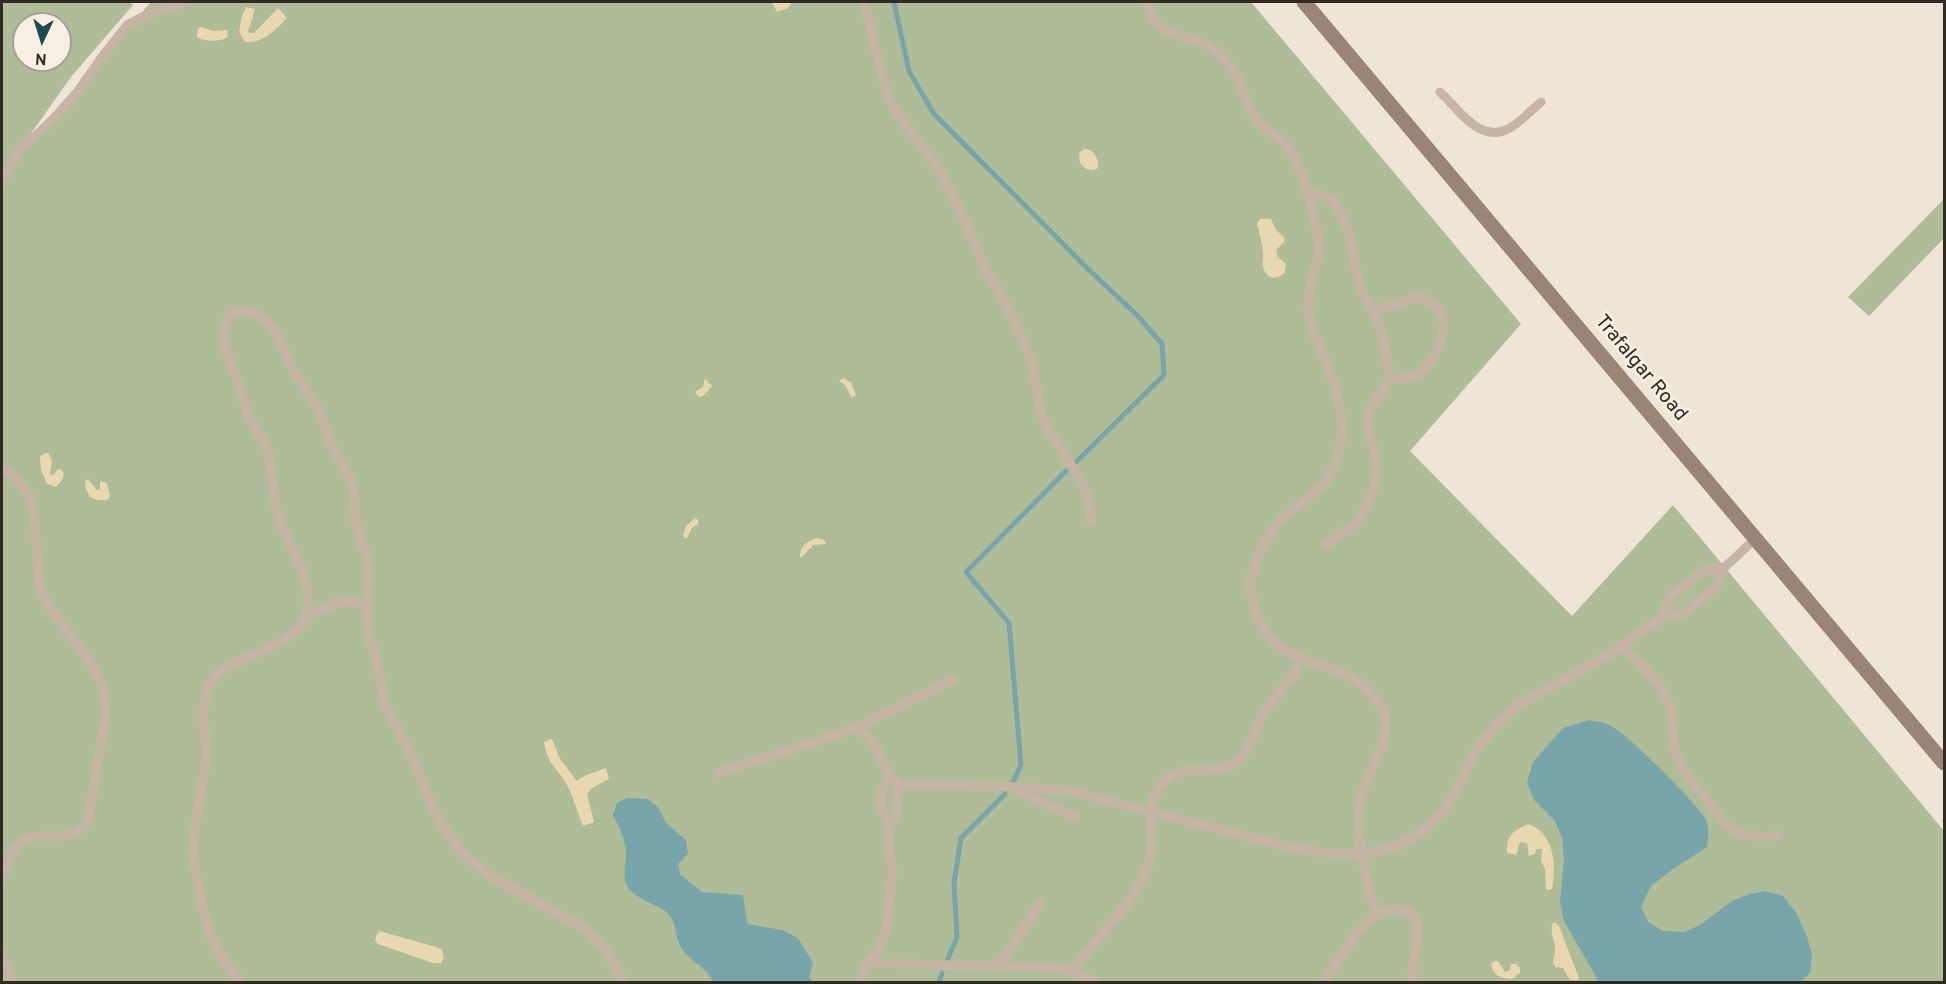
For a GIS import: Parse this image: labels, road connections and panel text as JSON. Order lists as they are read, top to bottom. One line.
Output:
{"streets":{"main road":["Trafalgar Road"]},"north":"bottom"}
